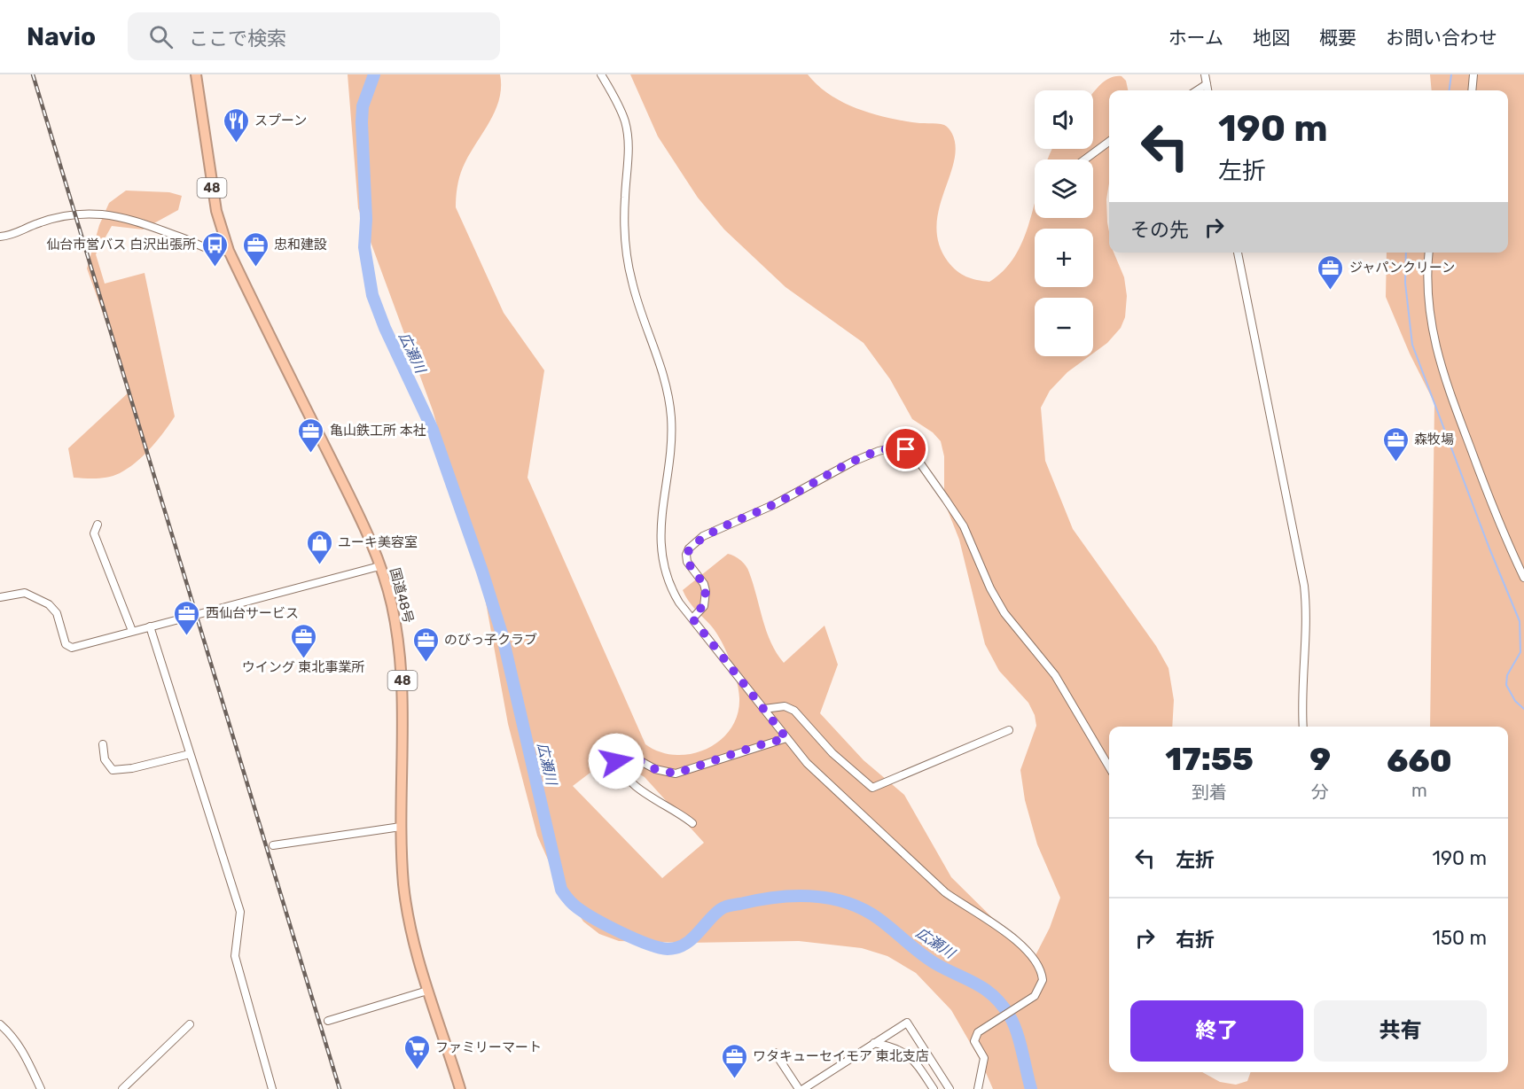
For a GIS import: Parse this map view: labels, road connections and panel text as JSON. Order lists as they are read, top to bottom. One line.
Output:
{"streets":{"highway":["48","国道48号"]},"water":["広瀬川"],"places":{"restaurant":["スプーン"],"bus stop":["仙台市営バス 白沢出張所"],"office":["忠和建設","ジャパンクリーン","亀山鉄工所 本社","森牧場","西仙台サービス","ウイング 東北事業所","のびっ子クラブ","ワタキューセイモア 東北支店"],"shop":["ユーキ美容室"],"supermarket":["ファミリーマート"]},"page":{"header":"Navio","search":"ここで検索","nav":["ホーム","地図","概要","お問い合わせ"],"map_buttons":["+","−"],"turn":["190 m","左折"],"then":"その先","eta":["17:55","到着","9","分","660","m"],"list":[{"name":"左折","value":"190 m"},{"name":"右折","value":"150 m"}],"buttons":["終了","共有"]}}
